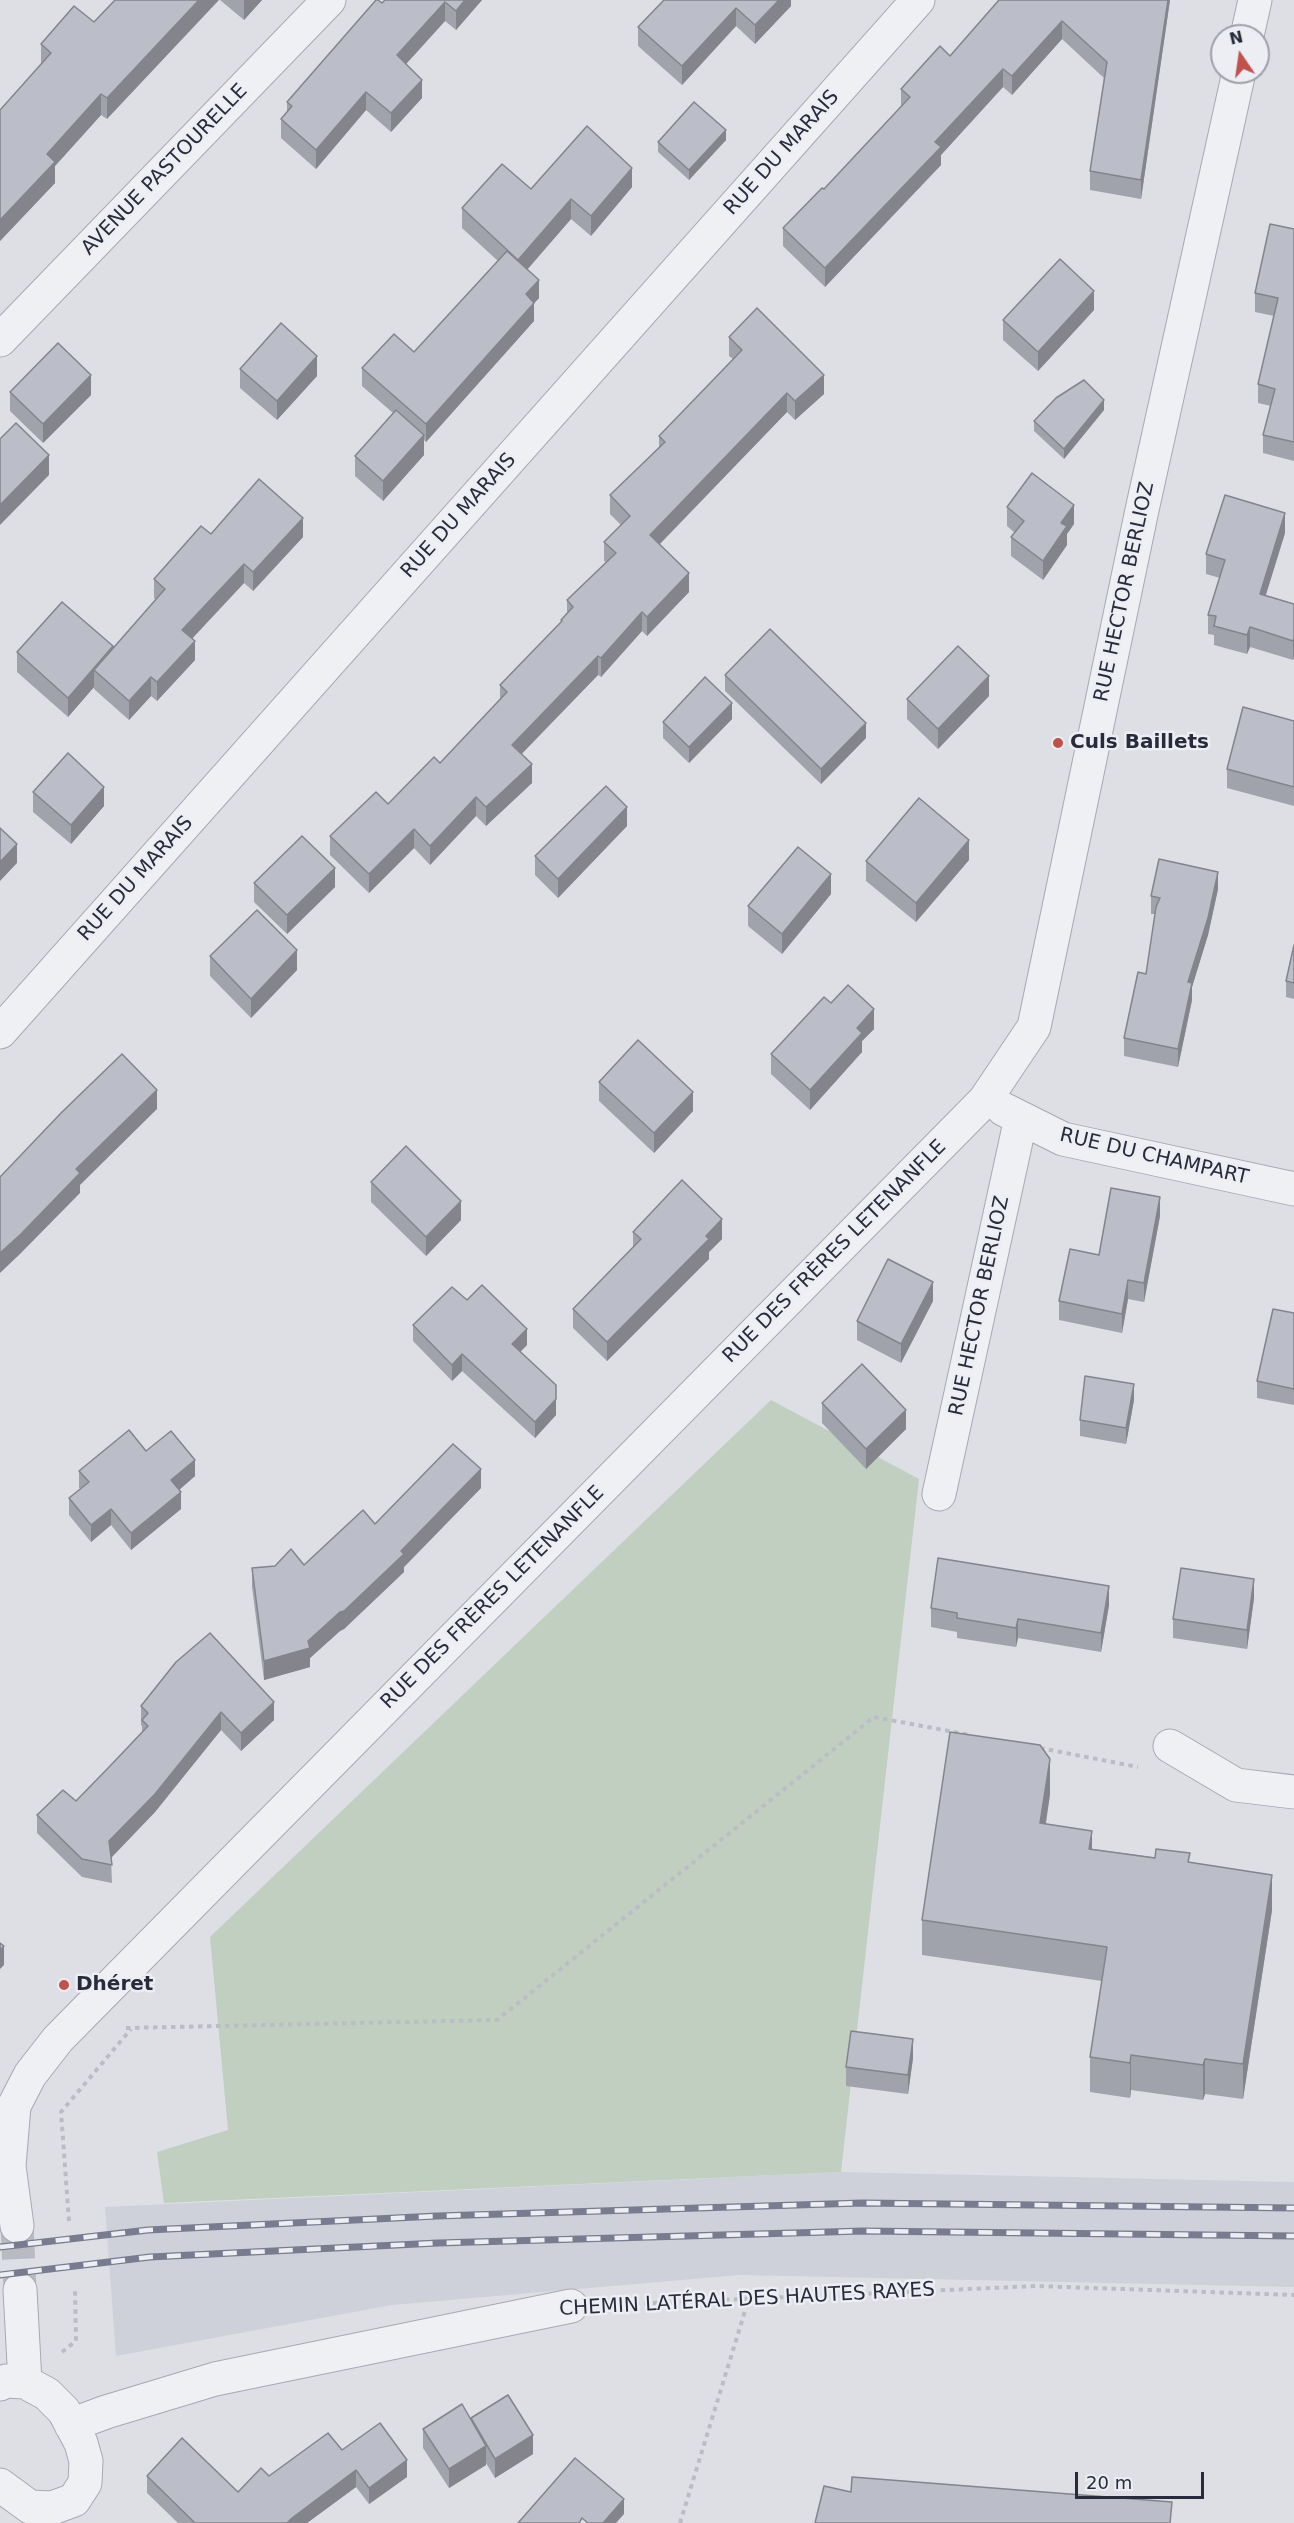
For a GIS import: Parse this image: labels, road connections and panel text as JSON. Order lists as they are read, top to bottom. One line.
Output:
{"streets":{"street":["RUE DU MARAIS","AVENUE PASTOURELLE","RUE HECTOR BERLIOZ","RUE DU CHAMPART","RUE DES FRÈRES LETENANFLE","CHEMIN LATÉRAL DES HAUTES RAYES"]},"crossings":[["RUE HECTOR BERLIOZ","RUE DU CHAMPART"],["RUE HECTOR BERLIOZ","RUE DES FRÈRES LETENANFLE"],["RUE DU CHAMPART","RUE DES FRÈRES LETENANFLE"]],"places":["Culs Baillets","Dhéret"],"scale_bar":"20 m","north":"top"}
